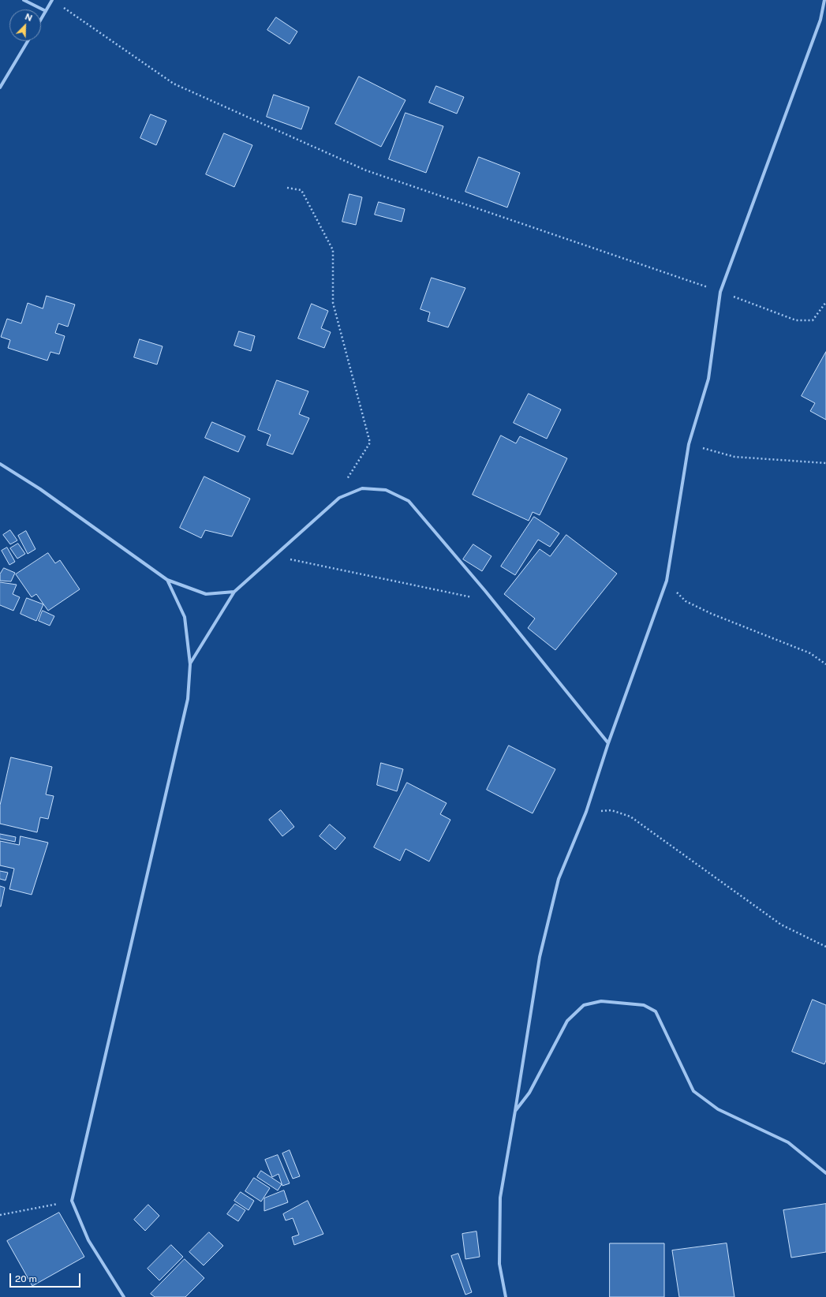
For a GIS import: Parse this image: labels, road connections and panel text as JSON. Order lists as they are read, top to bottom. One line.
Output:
{"scale_bar":"20 m","north":"top right"}
